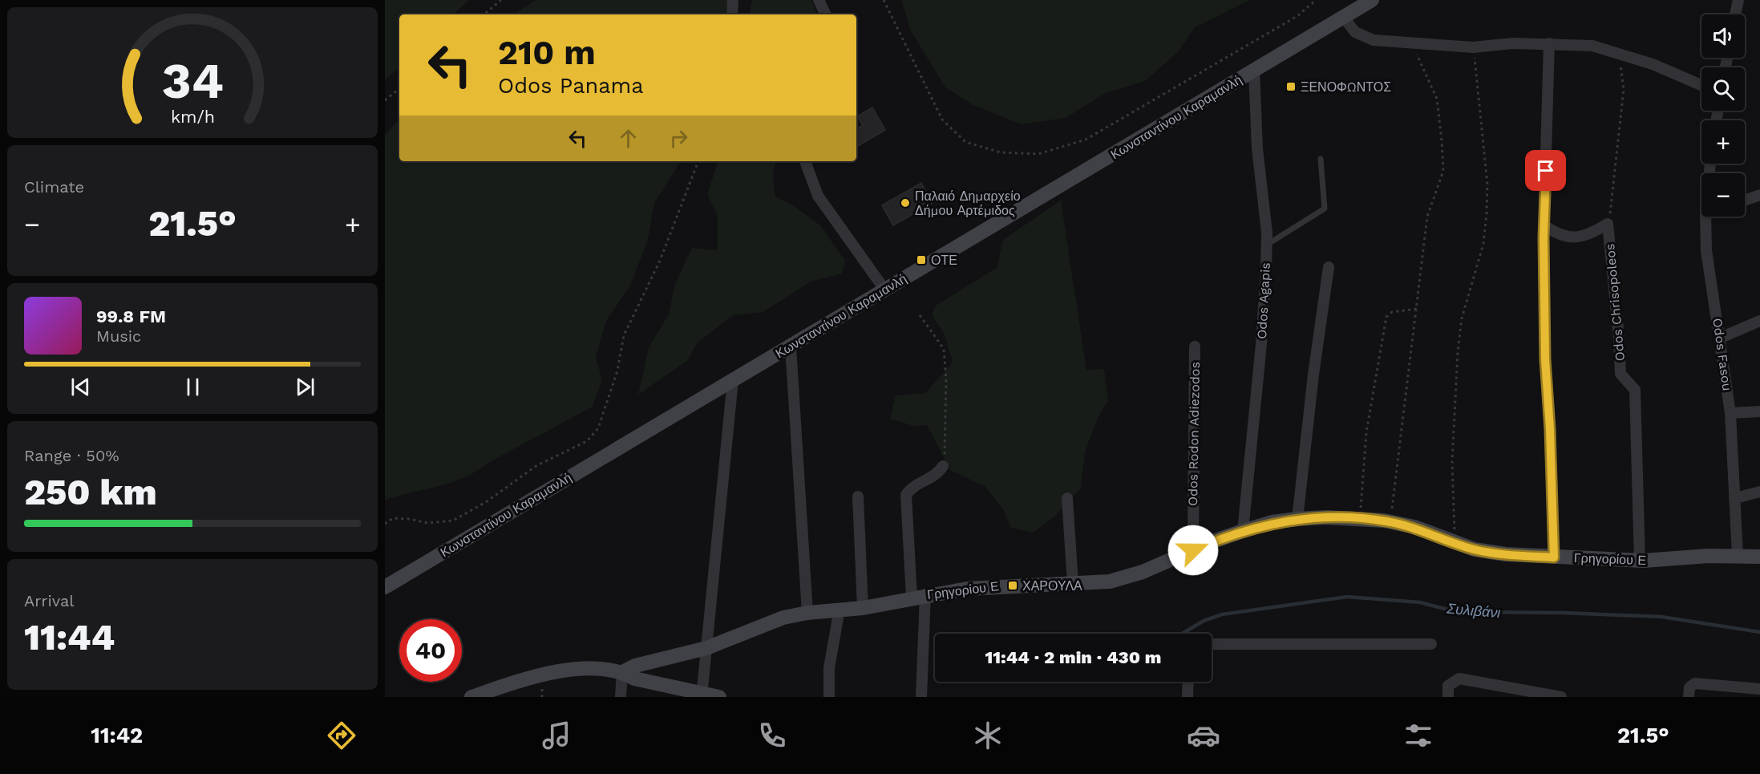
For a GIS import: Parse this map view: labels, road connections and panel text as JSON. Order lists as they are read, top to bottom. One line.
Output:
{"streets":{"street":["Κωνσταντίνου Καραμανλή","Odos Agapis","Odos Chrisopoleos","Odos Fasou","Odos Rodon Adiezodos","Γρηγορίου Ε"]},"crossings":[["Κωνσταντίνου Καραμανλή","Odos Agapis"],["Odos Agapis","Γρηγορίου Ε"],["Odos Chrisopoleos","Γρηγορίου Ε"],["Odos Fasou","Γρηγορίου Ε"],["Odos Rodon Adiezodos","Γρηγορίου Ε"]],"water":["Συλιβάνι"],"places":{"transit":["ΞΕΝΟΦΩΝΤΟΣ","ΟΤΕ","ΧΑΡΟΥΛΑ"],"other":["Παλαιό Δημαρχείο Δήμου Αρτέμιδος"]},"page":{"map_buttons":["+","−"],"turn":["210 m","Odos Panama"],"tile":["Climate",["Range · 50%","250 km"],["Arrival","11:44"]],"heat":["−","21.5°","+"],"song":["99.8 FM","Music"],"limit":"40","trip":"11:44 · 2 min · 430 m","tabs":["11:42","21.5°"],"gauge":["34","km/h"]}}
